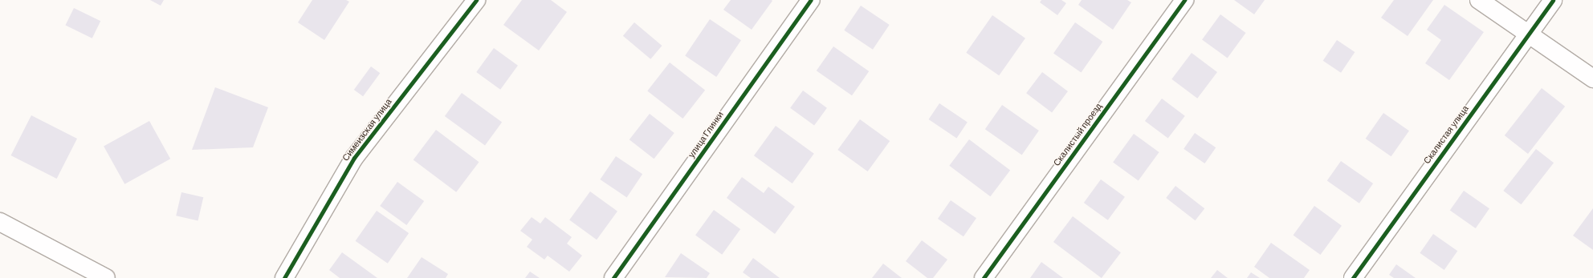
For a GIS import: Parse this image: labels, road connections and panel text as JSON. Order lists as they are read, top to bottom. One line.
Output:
{"streets":{"street":["Симеизская улица","улица Глинки","Скалистый проезд","Скалистая улица"]}}
